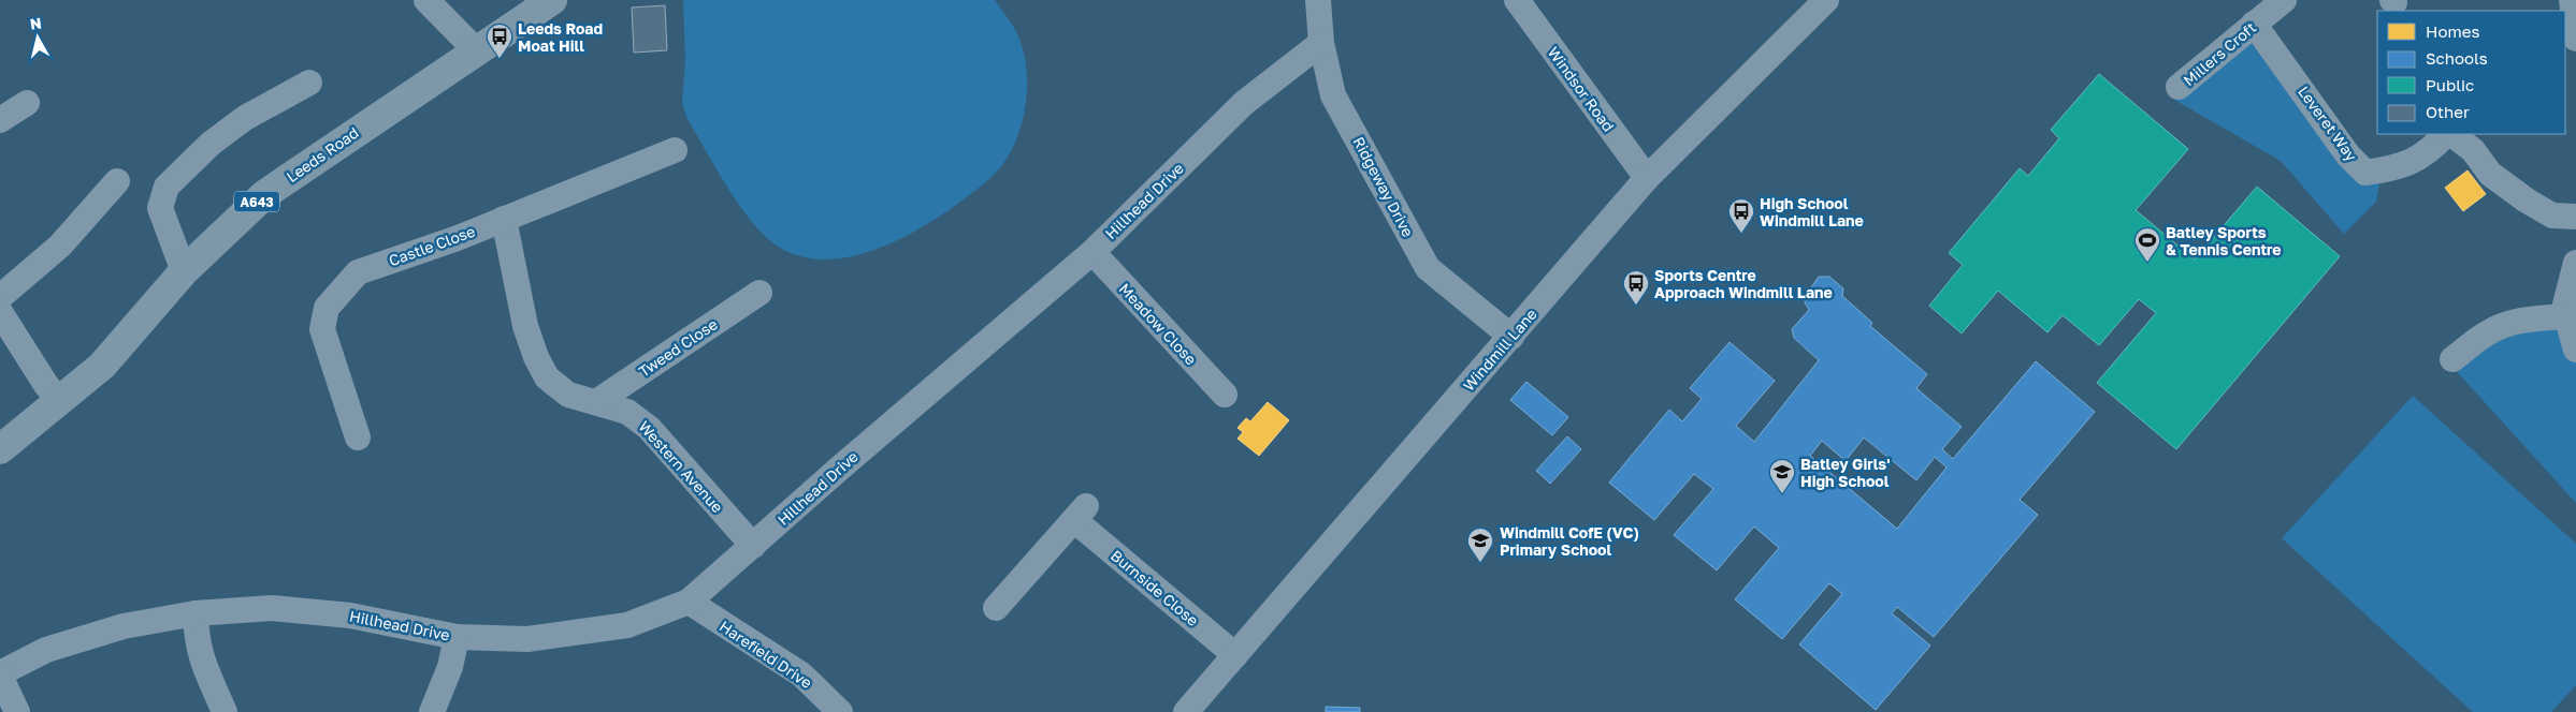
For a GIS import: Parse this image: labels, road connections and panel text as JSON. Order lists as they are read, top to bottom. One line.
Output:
{"streets":{"main road":["Leeds Road","A643"],"street":["Millers Croft","Windsor Road","Leveret Way","Ridgeway Drive","Hillhead Drive","Castle Close","Meadow Close","Tweed Close","Windmill Lane","Western Avenue","Burnside Close","Harefield Drive"]},"crossings":[["Millers Croft","Leveret Way"],["Windsor Road","Windmill Lane"],["Ridgeway Drive","Hillhead Drive"],["Ridgeway Drive","Windmill Lane"],["Hillhead Drive","Meadow Close"],["Hillhead Drive","Western Avenue"],["Hillhead Drive","Harefield Drive"],["Castle Close","Western Avenue"],["Tweed Close","Western Avenue"],["Windmill Lane","Burnside Close"]],"places":{"bus stop":["Leeds Road Moat Hill","High School Windmill Lane","Sports Centre Approach Windmill Lane"],"sports":["Batley Sports & Tennis Centre"],"school or university":["Batley Girls' High School","Windmill CofE (VC) Primary School"]},"legend":["Homes","Schools","Public","Other"],"north":"top"}
